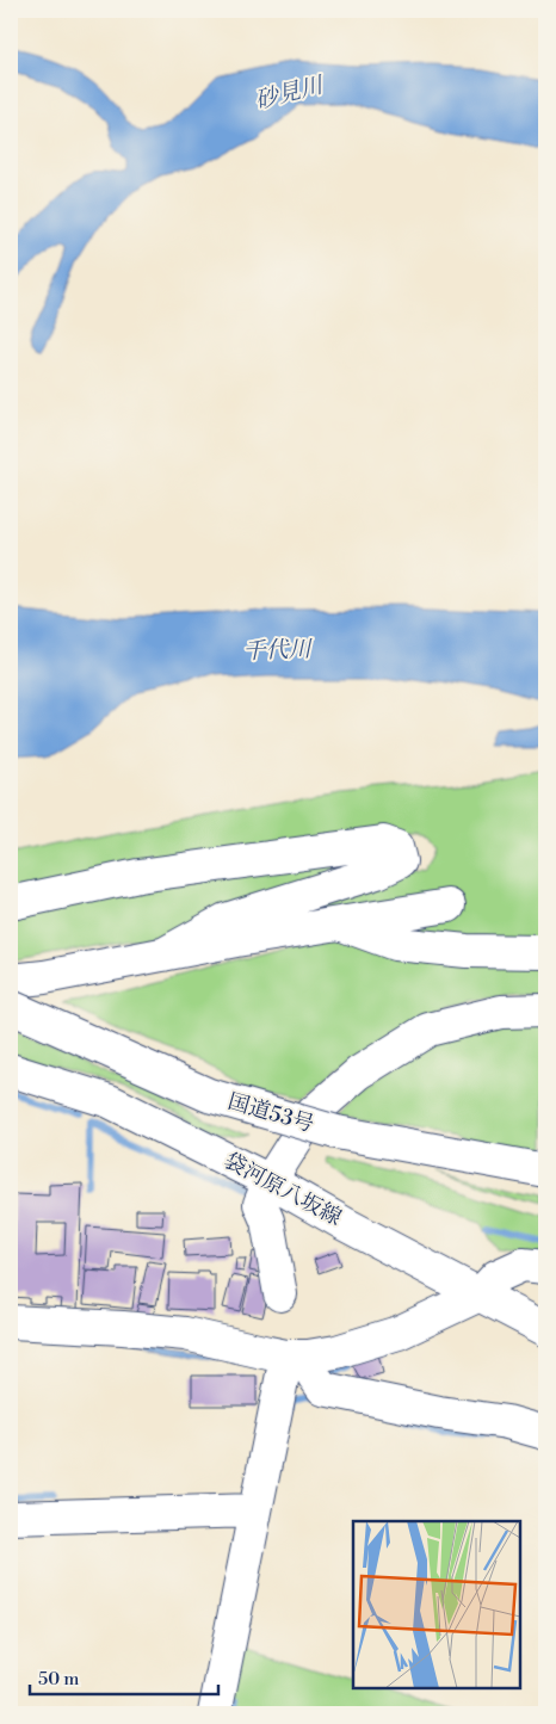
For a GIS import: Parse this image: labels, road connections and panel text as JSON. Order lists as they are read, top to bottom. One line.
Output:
{"streets":{"main road":["国道53号","袋河原八坂線"]},"water":["砂見川","千代川"],"scale_bar":"50 m"}
